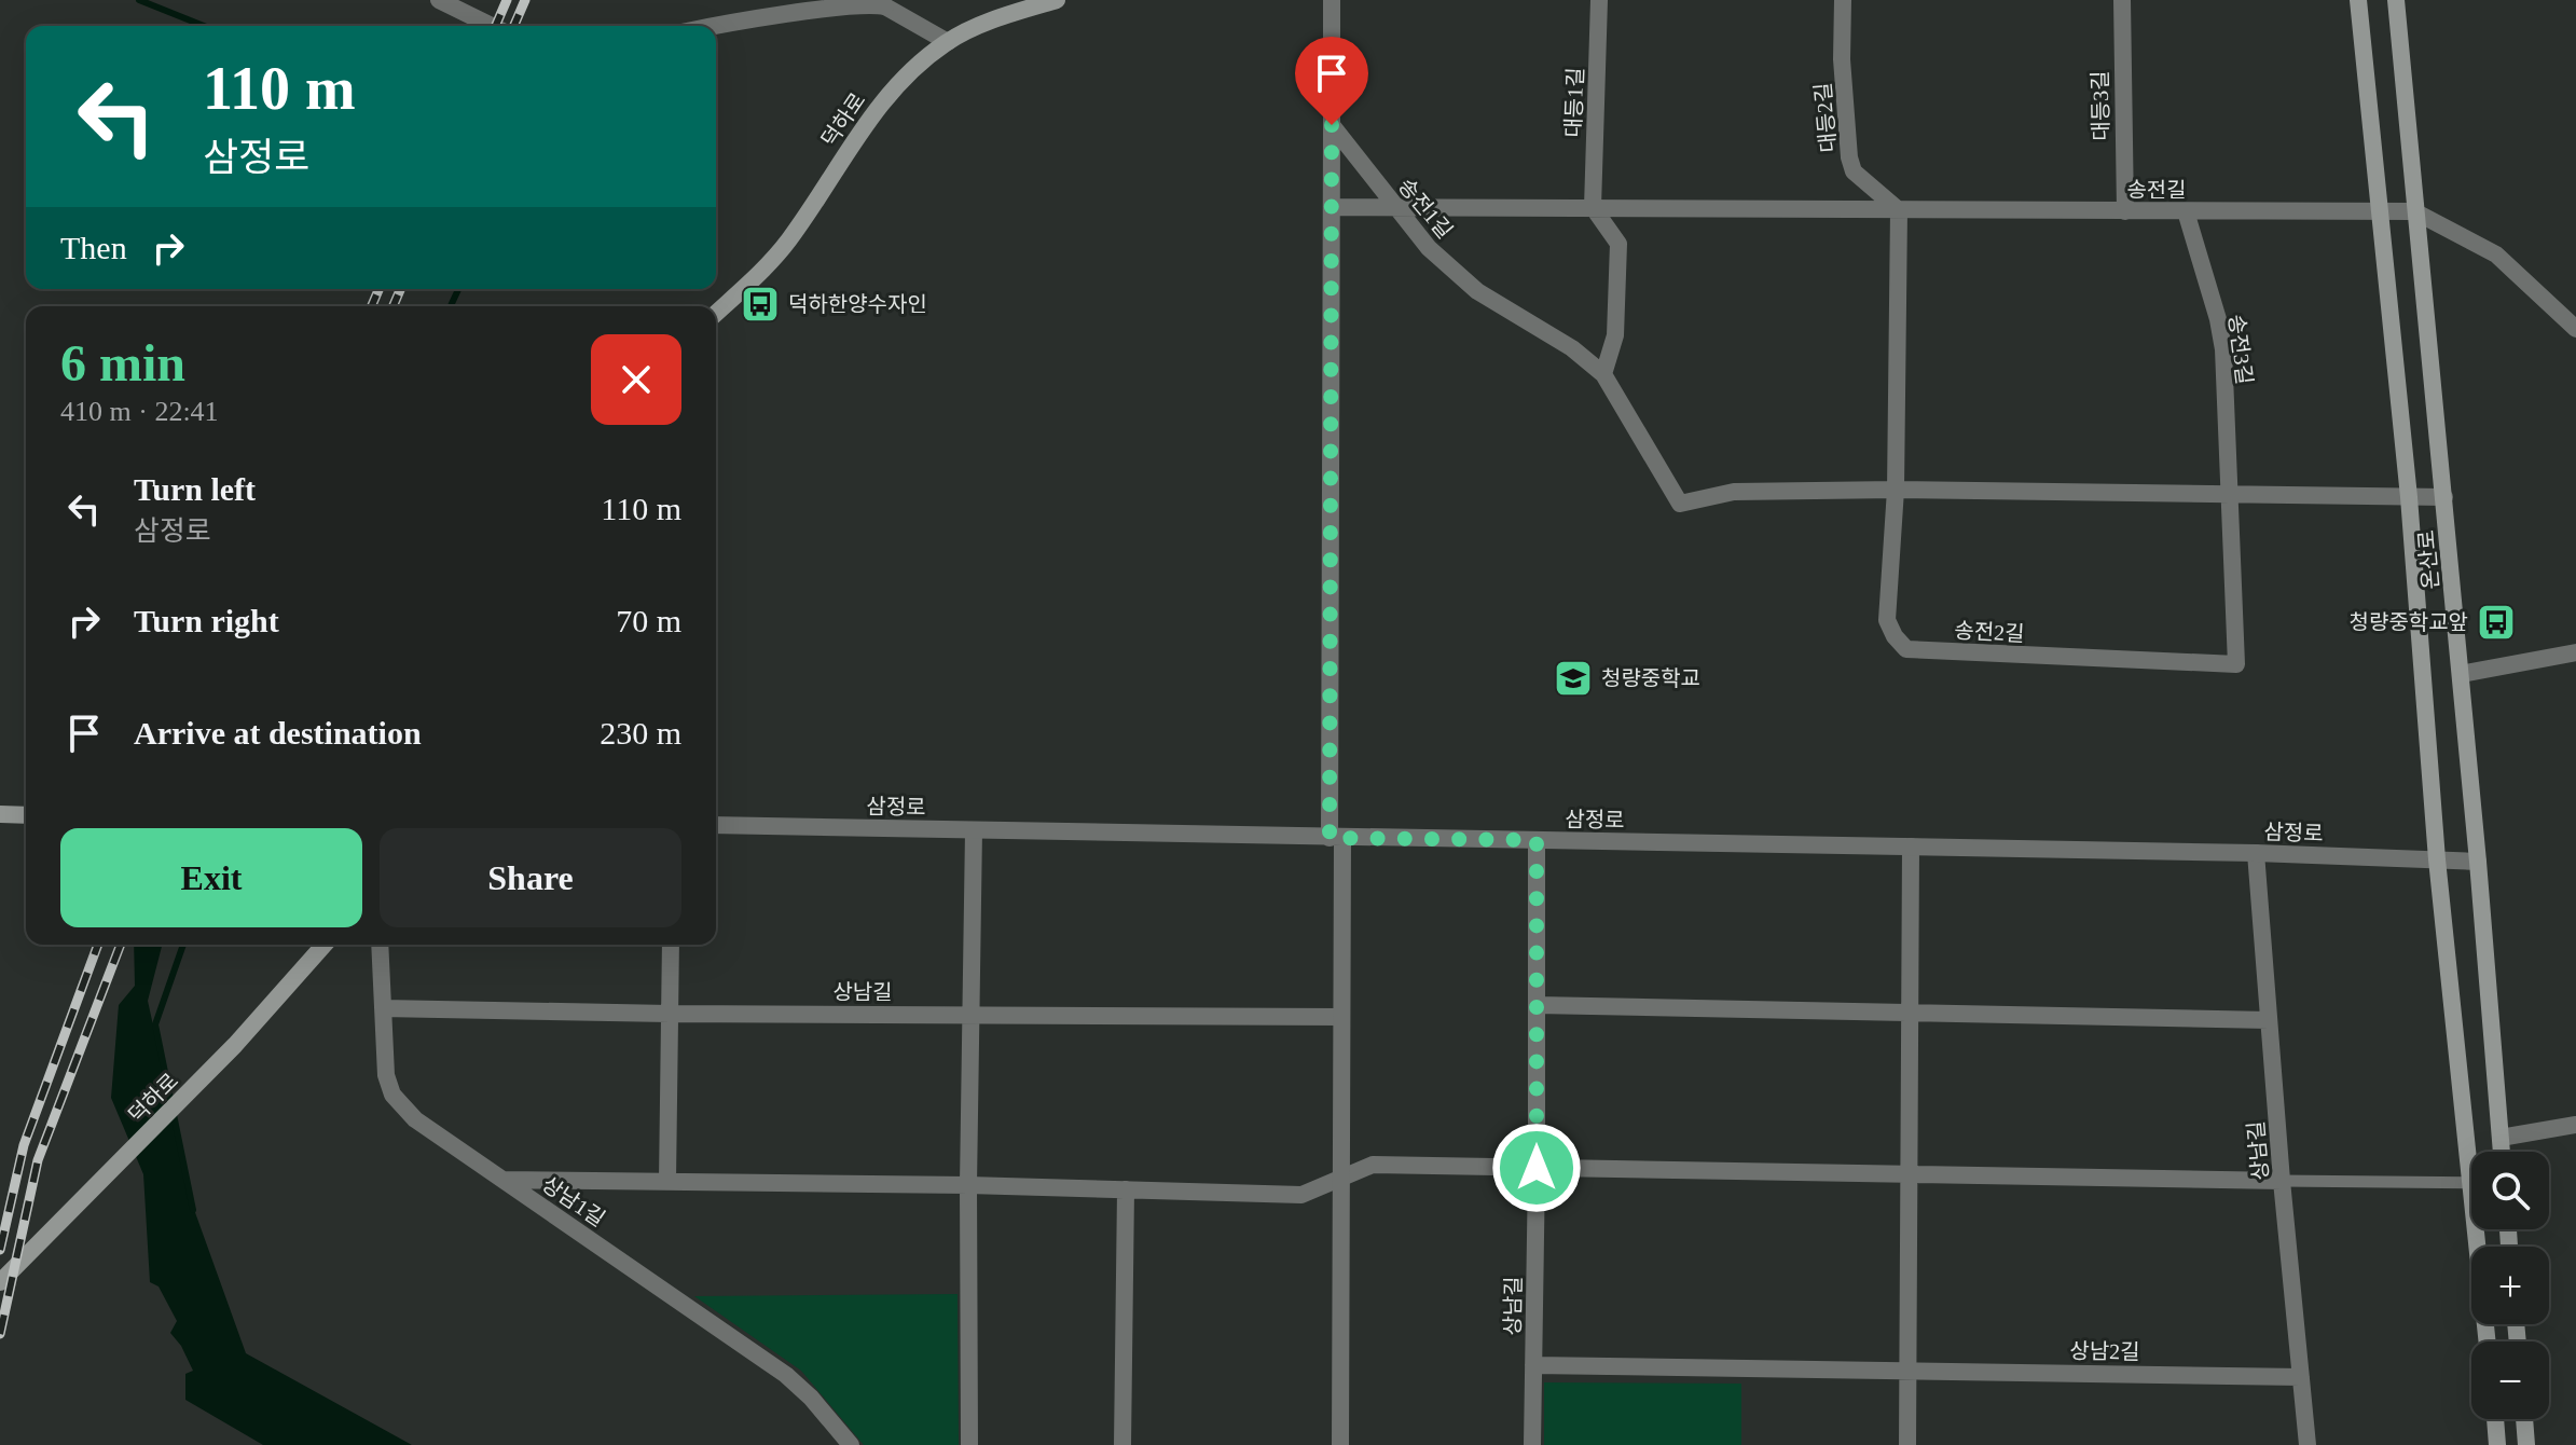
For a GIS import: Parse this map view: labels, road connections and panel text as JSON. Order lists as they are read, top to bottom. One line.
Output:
{"streets":{"main road":["덕하로","온산로"],"street":["대등1길","대등3길","대등2길","송전길","송전1길","송전3길","송전2길","삼정로","상남길","상남1길","상남2길"]},"crossings":[["대등1길","송전길"],["대등3길","송전길"],["대등2길","송전길"],["대등2길","송전2길"],["송전길","송전1길"],["송전길","송전3길"],["송전길","온산로"],["송전길","송전2길"],["송전1길","송전2길"],["송전3길","송전2길"],["온산로","삼정로"],["삼정로","상남길"],["상남길","상남1길"],["상남길","상남2길"]],"places":{"bus stop":["덕하한양수자인","청량중학교앞"],"school or university":["청량중학교"]},"page":{"turn":["110 m","삼정로"],"then":"Then","heading":["6 min","410 m · 22:41"],"list":[{"name":"Turn left","note":"삼정로","value":"110 m"},{"name":"Turn right","value":"70 m"},{"name":"Arrive at destination","value":"230 m"}],"buttons":["Exit","Share"],"map_buttons":["+","−"]}}
